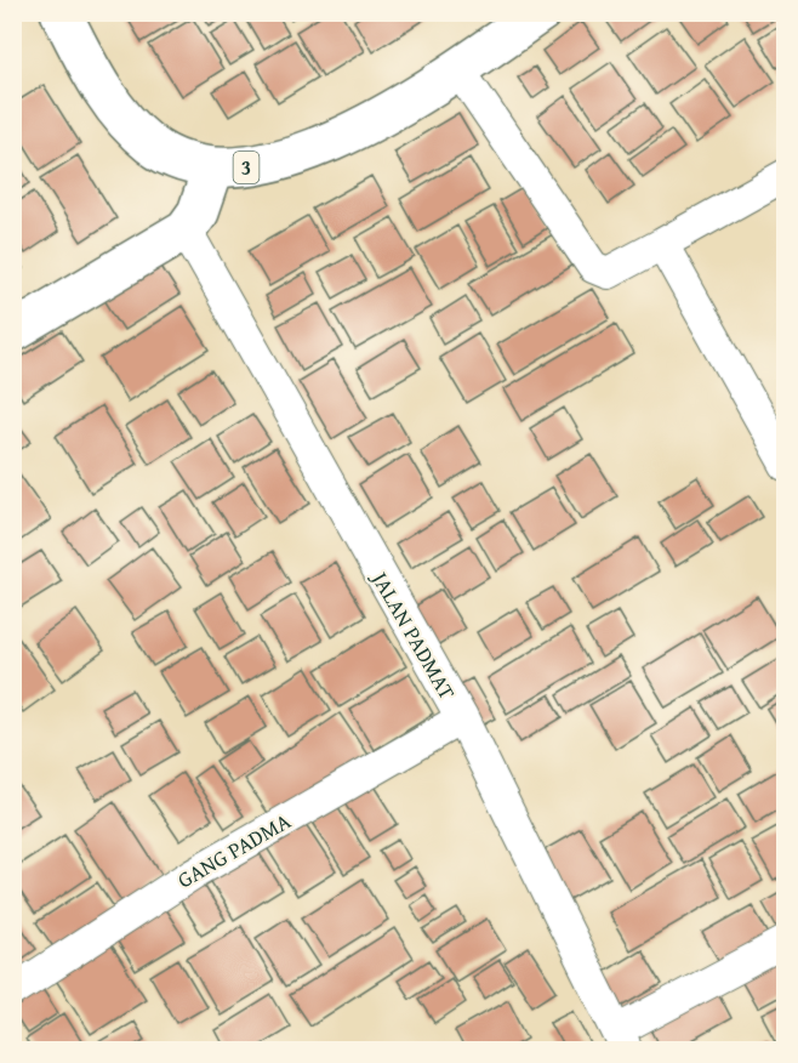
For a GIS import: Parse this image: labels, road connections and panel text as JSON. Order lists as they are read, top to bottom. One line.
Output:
{"streets":{"main road":["3"],"street":["JALAN PADMAT","GANG PADMA"]},"crossings":[["JALAN PADMAT","GANG PADMA"]]}
